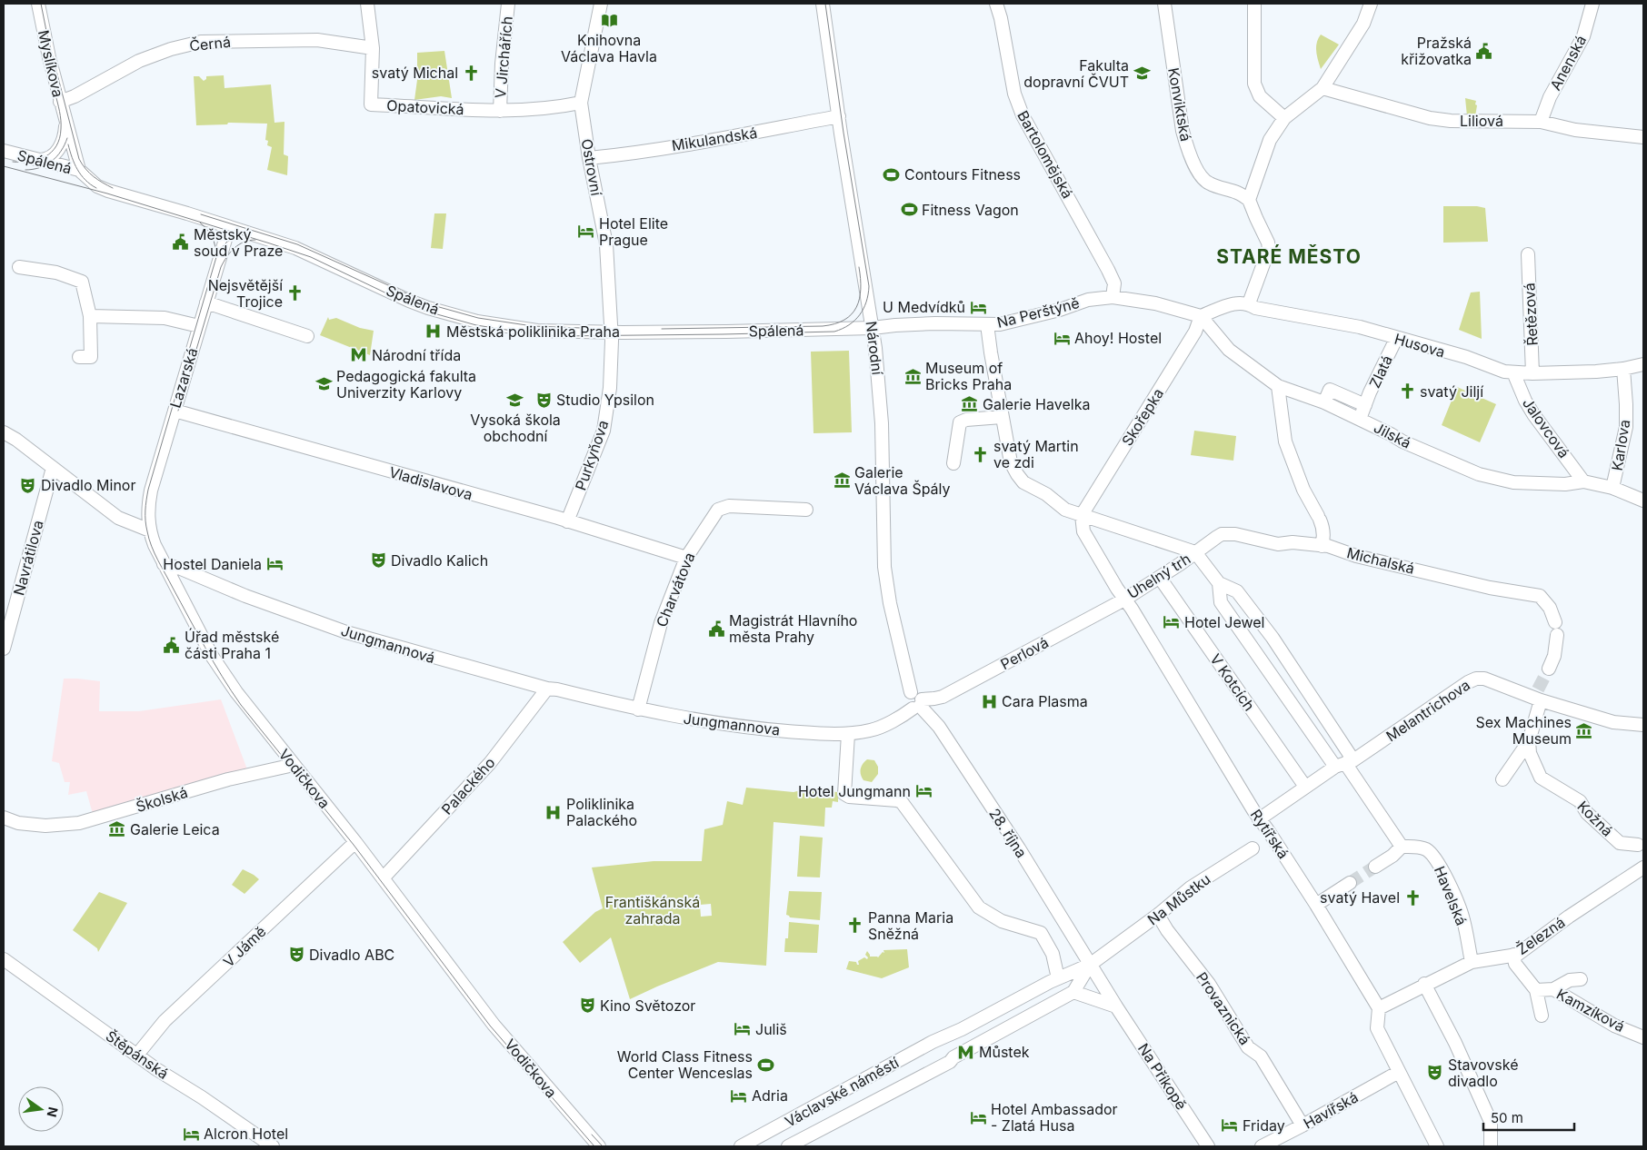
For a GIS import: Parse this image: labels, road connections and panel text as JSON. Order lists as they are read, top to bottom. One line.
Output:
{"streets":{"street":["Černá","V Jirchářích","Anenská","Myslíkova","Konviktská","Opatovická","Liliová","Mikulandská","Bartolomějská","Spálená","Ostrovní","Na Perštýně","Řetězová","Husova","Národní","Zlatá","Lazarská","Skořepka","Jalovcová","Jilská","Karlova","Purkyňova","Vladislavova","Navrátilova","Michalská","Uhelný trh","Charvátova","Jungmannová","Perlová","V Kotcích","Melantrichova","Jungmannova","Vodičkova","Palackého","Školská","Kožná","28. října","Rytířská","Havelská","Na Můstku","Železná","V Jámě","Provaznická","Kamzíková","Štěpánská","Na Příkopě","Václavské náměstí","Havířská"]},"crossings":[["Černá","Myslíkova"],["Černá","Opatovická"],["V Jirchářích","Opatovická"],["Anenská","Liliová"],["Myslíkova","Spálená"],["Opatovická","Ostrovní"],["Mikulandská","Ostrovní"],["Mikulandská","Národní"],["Bartolomějská","Na Perštýně"],["Spálená","Ostrovní"],["Spálená","Na Perštýně"],["Spálená","Národní"],["Spálená","Lazarská"],["Spálená","Purkyňova"],["Ostrovní","Purkyňova"],["Na Perštýně","Husova"],["Na Perštýně","Národní"],["Na Perštýně","Skořepka"],["Na Perštýně","Jilská"],["Řetězová","Husova"],["Husova","Zlatá"],["Husova","Skořepka"],["Husova","Jalovcová"],["Husova","Jilská"],["Husova","Karlova"],["Národní","28. října"],["Zlatá","Jilská"],["Lazarská","Vladislavova"],["Lazarská","Vodičkova"],["Skořepka","Jilská"],["Skořepka","Uhelný trh"],["Jalovcová","Jilská"],["Jilská","Karlova"],["Purkyňova","Vladislavova"],["Vladislavova","Charvátova"],["Michalská","Uhelný trh"],["Uhelný trh","Perlová"],["Uhelný trh","V Kotcích"],["Uhelný trh","Rytířská"],["Charvátova","Jungmannova"],["Jungmannová","Jungmannova"],["Jungmannová","Vodičkova"],["Jungmannová","Palackého"],["Perlová","Jungmannova"],["Perlová","28. října"],["Perlová","Rytířská"],["V Kotcích","Melantrichova"],["Melantrichova","Kožná"],["Melantrichova","Rytířská"],["Jungmannova","Palackého"],["Jungmannova","28. října"],["Vodičkova","Palackého"],["Vodičkova","Školská"],["Vodičkova","V Jámě"],["28. října","Václavské náměstí"],["Rytířská","Železná"],["Havelská","Železná"],["Na Můstku","Provaznická"],["Na Můstku","Václavské náměstí"],["Železná","Kamzíková"],["V Jámě","Štěpánská"],["Provaznická","Havířská"]],"districts":["STARÉ MĚSTO"],"parks":["Františkánská zahrada"],"places":{"library":["Knihovna Václava Havla"],"public building":["Pražská křižovatka","Městský soud v Praze","Magistrát Hlavního města Prahy","Úřad městské části Praha 1"],"church":["svatý Michal","Nejsvětější Trojice","svatý Jiljí","svatý Martin ve zdi","svatý Havel","Panna Maria Sněžná"],"school or university":["Fakulta dopravní ČVUT","Pedagogická fakulta Univerzity Karlovy","Vysoká škola obchodní"],"sports":["Contours Fitness","Fitness Vagon","World Class Fitness Center Wenceslas"],"hotel":["Hotel Elite Prague","U Medvídků","Ahoy! Hostel","Hostel Daniela","Hotel Jewel","Hotel Jungmann","Juliš","Adria","Hotel Ambassador - Zlatá Husa","Friday","Alcron Hotel"],"hospital":["Městská poliklinika Praha","Cara Plasma","Poliklinika Palackého"],"metro station":["Národní třída","Můstek"],"museum":["Museum of Bricks Praha","Galerie Havelka","Galerie Václava Špály","Sex Machines Museum","Galerie Leica"],"theatre":["Studio Ypsilon","Divadlo Minor","Divadlo Kalich","Divadlo ABC","Kino Světozor","Stavovské divadlo"]},"scale_bar":"50 m","north":"right"}
